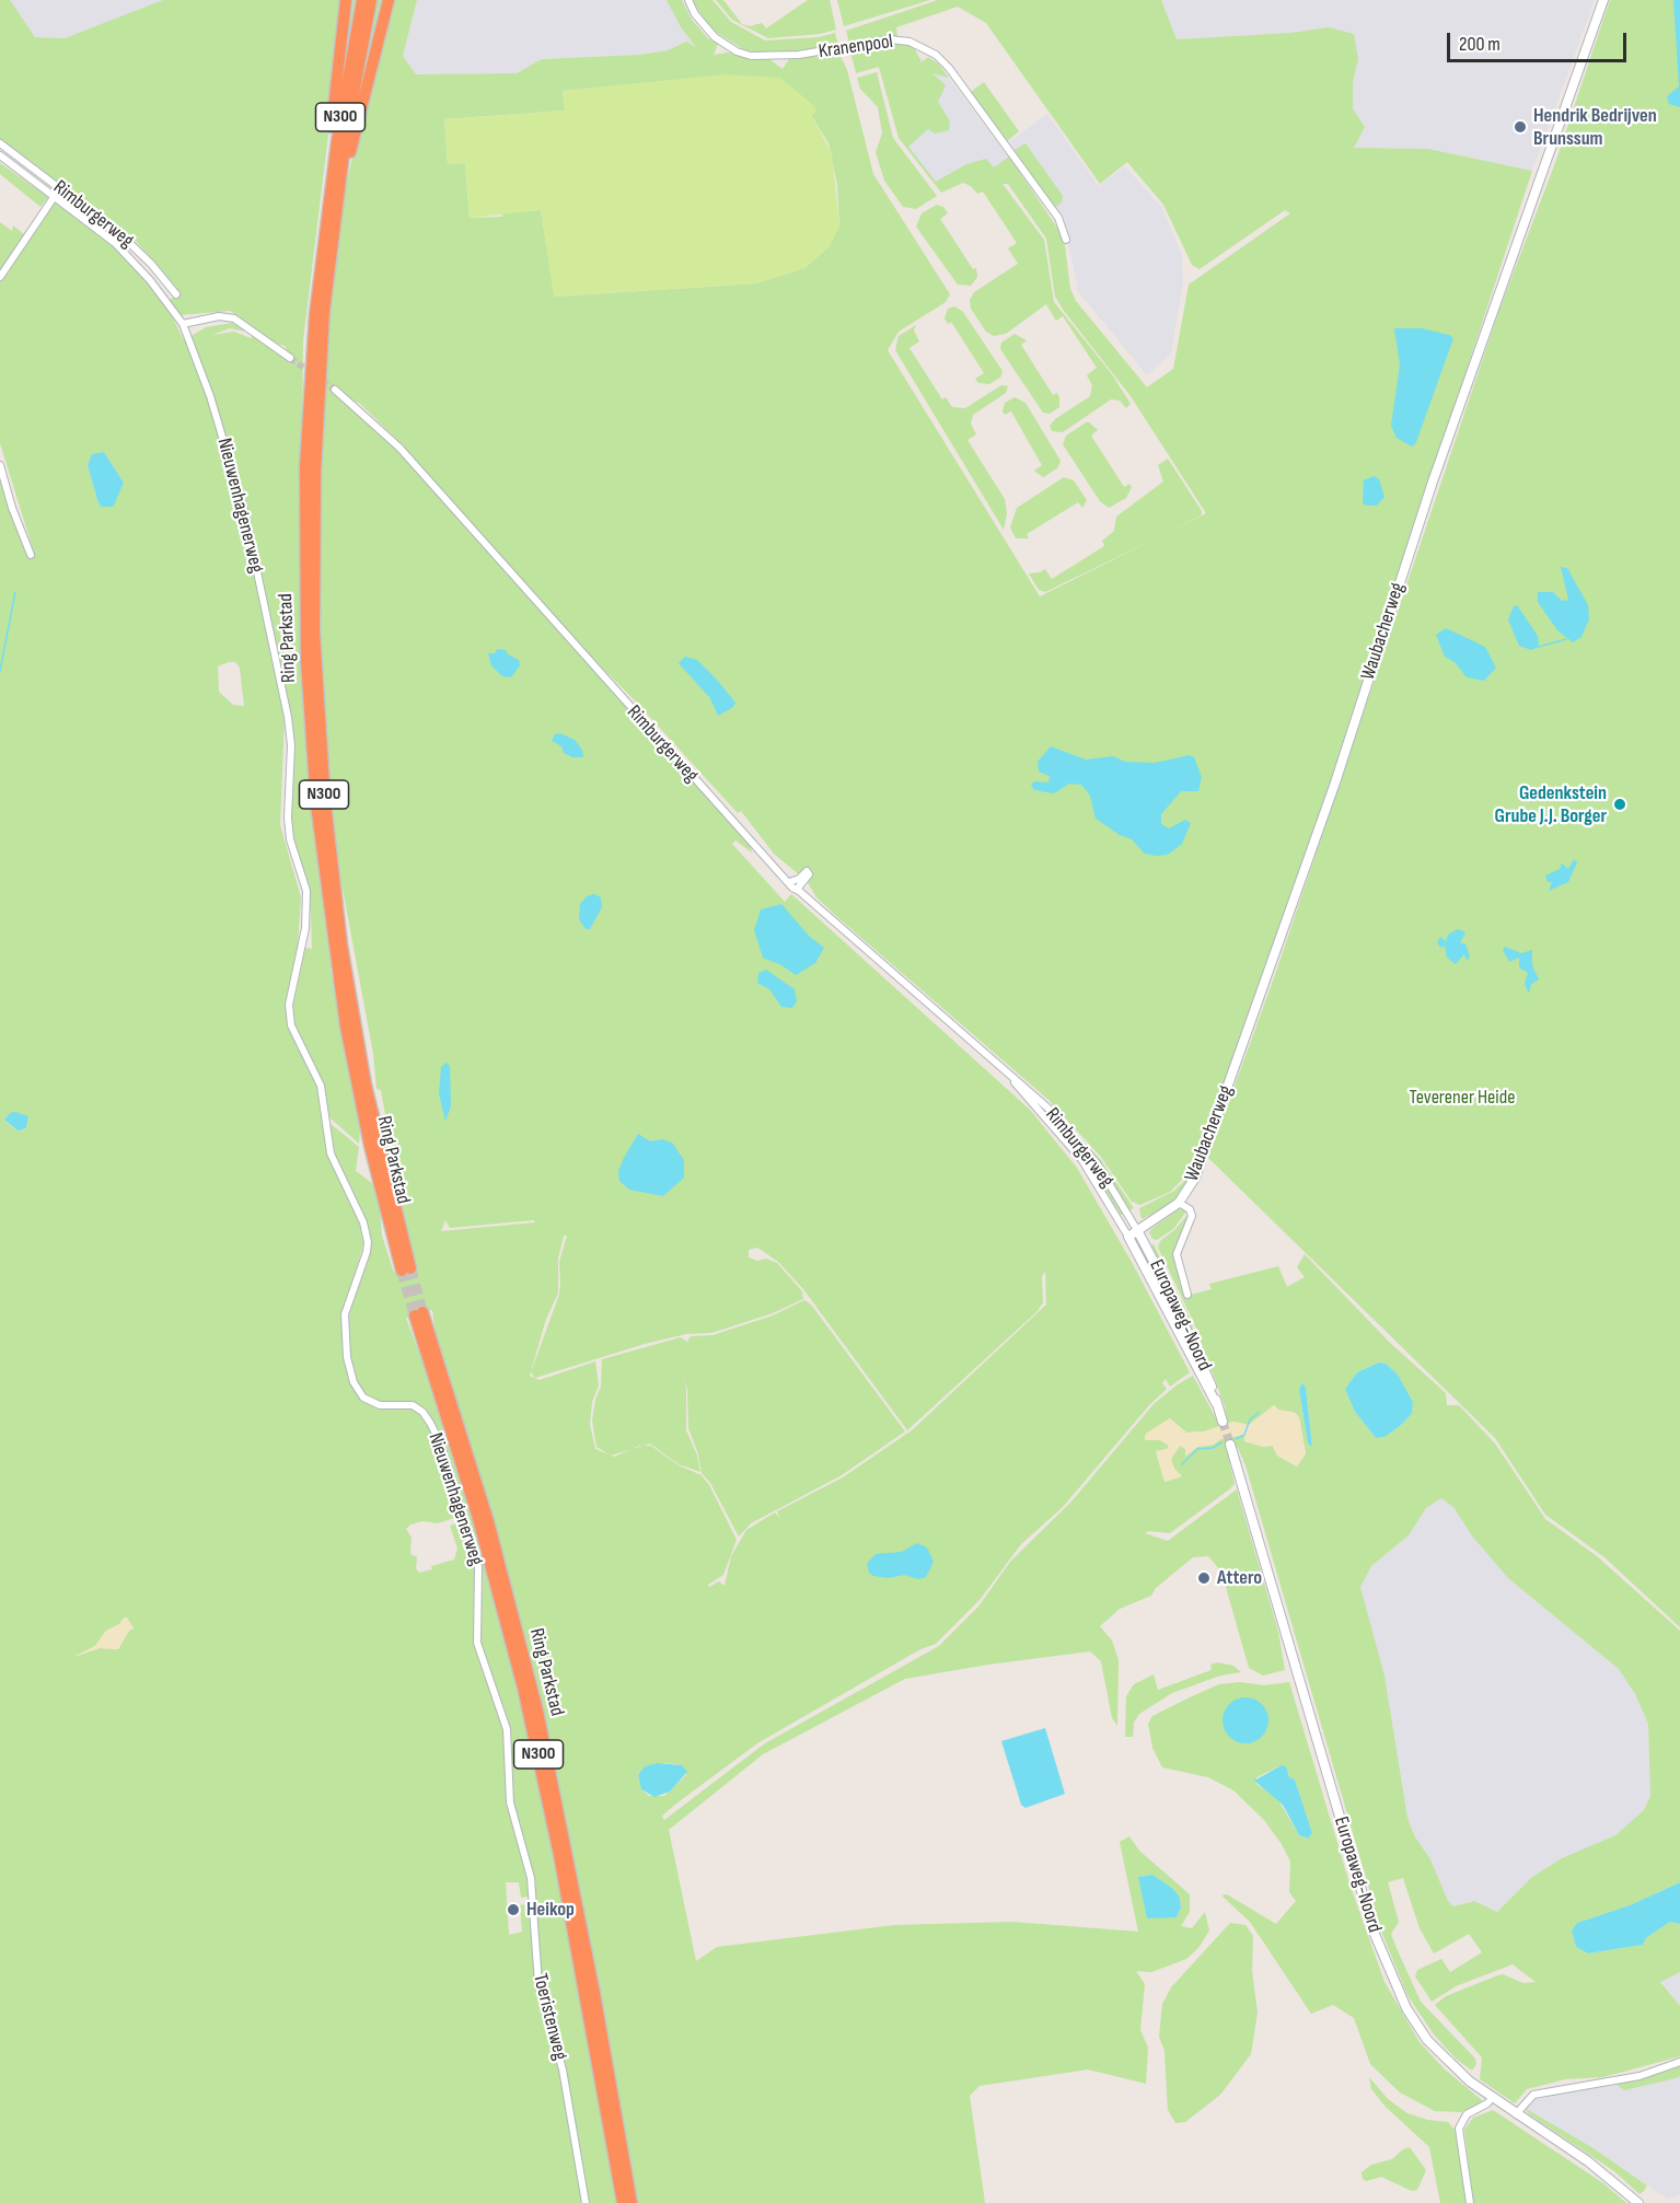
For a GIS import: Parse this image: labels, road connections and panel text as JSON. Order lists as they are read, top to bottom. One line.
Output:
{"streets":{"highway":["N300","Ring Parkstad"],"street":["Kranenpool","Rimburgerweg","Nieuwenhagenerweg","Waubacherweg","Europaweg-Noord","Toeristenweg"]},"crossings":[["N300","Ring Parkstad"],["Rimburgerweg","Waubacherweg"],["Rimburgerweg","Europaweg-Noord"],["Nieuwenhagenerweg","Toeristenweg"],["Waubacherweg","Europaweg-Noord"]],"parks":["Teverener Heide"],"places":["Hendrik Bedrijven Brunssum","Gedenkstein Grube J.J. Borger","Attero","Heikop"],"scale_bar":"200 m"}
